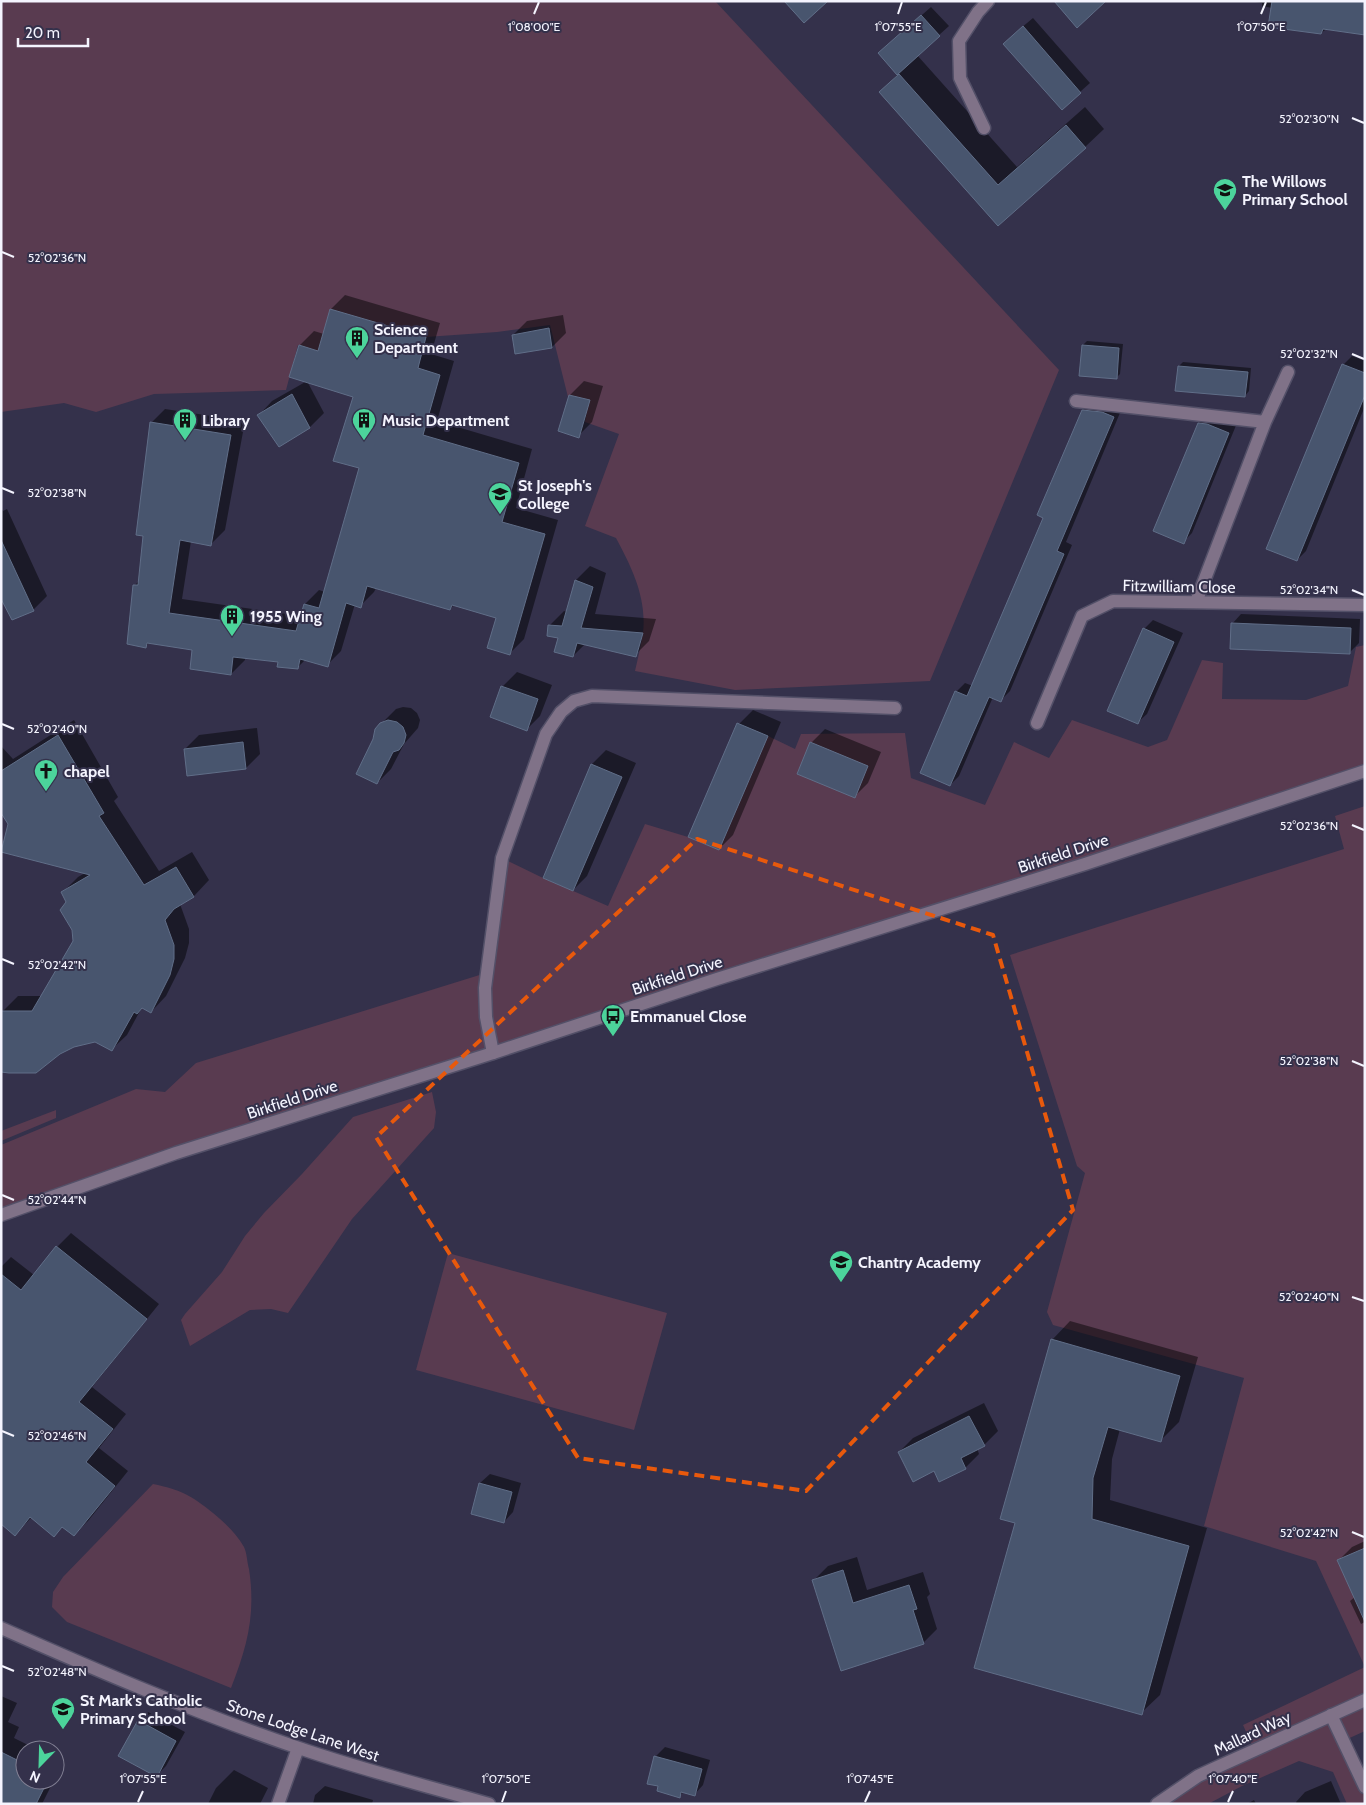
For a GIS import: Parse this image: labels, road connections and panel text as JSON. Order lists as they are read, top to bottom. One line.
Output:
{"streets":{"street":["Fitzwilliam Close","Birkfield Drive","Stone Lodge Lane West","Mallard Way"]},"places":{"school or university":["The Willows Primary School","St Joseph's College","Chantry Academy","St Mark's Catholic Primary School"],"building":["Science Department","Library","Music Department","1955 Wing"],"church":["chapel"],"bus stop":["Emmanuel Close"]},"scale_bar":"20 m","north":"bottom left","coordinates":["1°08'00\"E","1°07'55\"E","1°07'50\"E","52°02'30\"N","52°02'36\"N","52°02'32\"N","52°02'38\"N","52°02'34\"N","52°02'40\"N","52°02'42\"N","52°02'44\"N","52°02'46\"N","52°02'48\"N","1°07'45\"E","1°07'40\"E"]}
